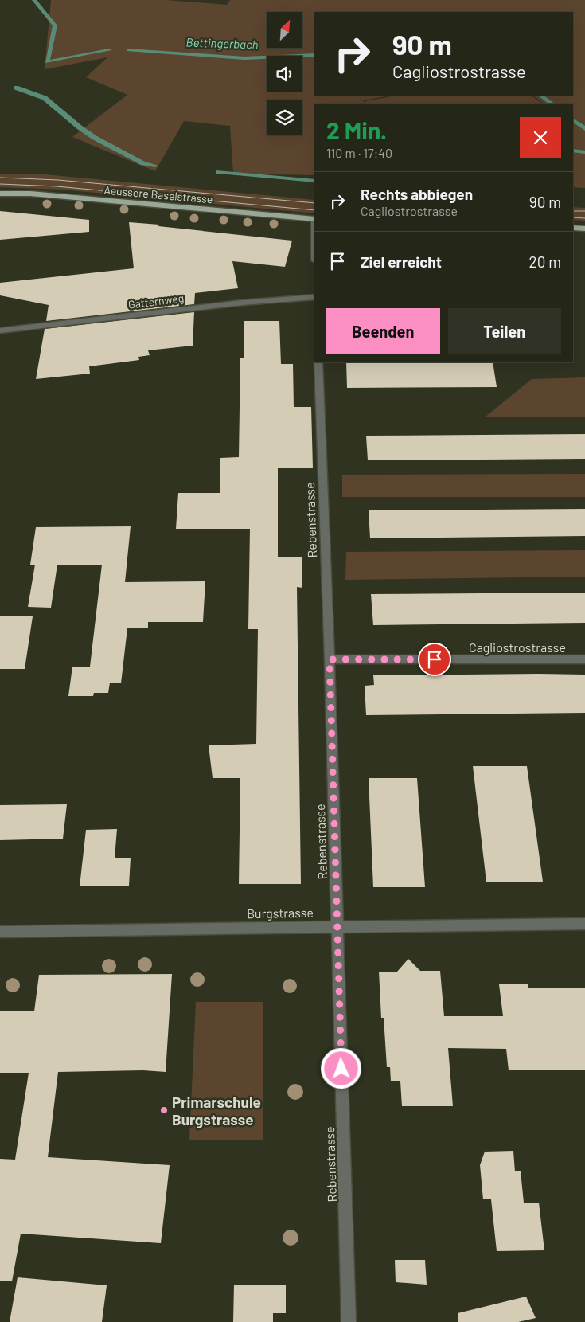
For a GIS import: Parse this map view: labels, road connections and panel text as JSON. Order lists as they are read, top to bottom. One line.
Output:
{"streets":{"main road":["Aeussere Baselstrasse"],"street":["Gatternweg","Rebenstrasse","Cagliostrostrasse","Burgstrasse"]},"crossings":[["Rebenstrasse","Cagliostrostrasse"],["Rebenstrasse","Burgstrasse"]],"water":["Bettingerbach"],"places":["Primarschule Burgstrasse"],"north":"top right","page":{"turn":["90 m","Cagliostrostrasse"],"heading":["2 Min.","110 m · 17:40"],"list":[{"name":"Rechts abbiegen","note":"Cagliostrostrasse","value":"90 m"},{"name":"Ziel erreicht","value":"20 m"}],"buttons":["Beenden","Teilen"]}}
